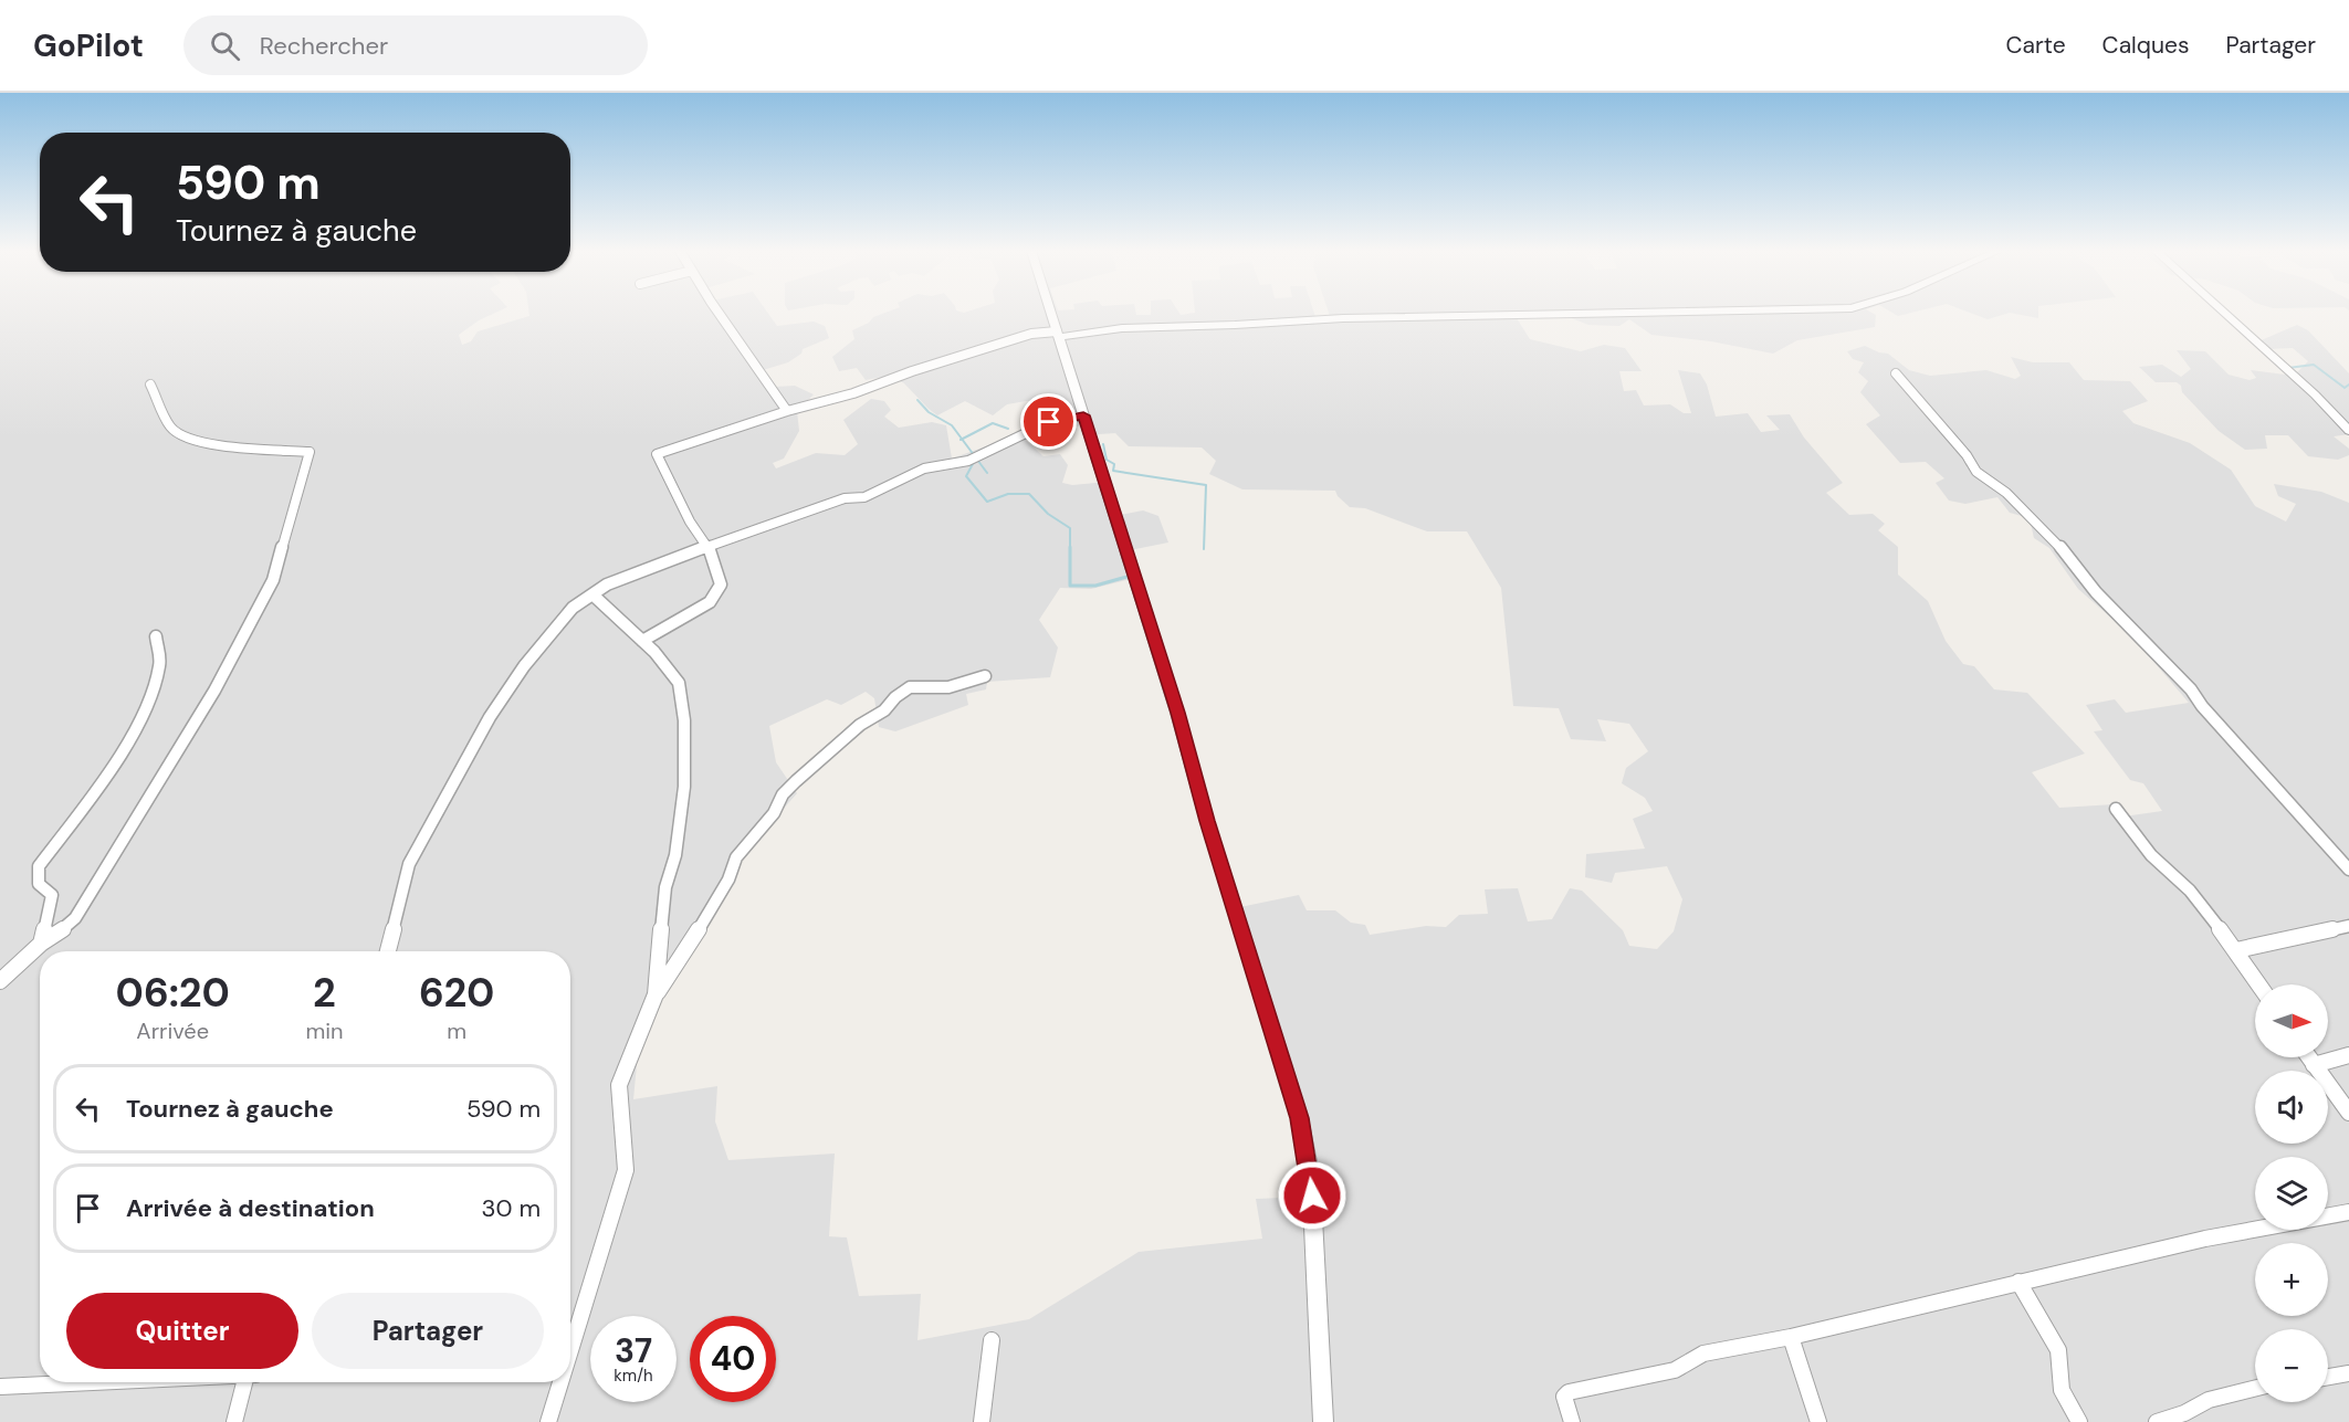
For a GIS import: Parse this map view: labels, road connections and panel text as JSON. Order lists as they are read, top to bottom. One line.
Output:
{"north":"right","page":{"header":"GoPilot","search":"Rechercher","nav":["Carte","Calques","Partager"],"turn":["590 m","Tournez à gauche"],"eta":["06:20","Arrivée","2","min","620","m"],"map_buttons":["+","−"],"list":[{"name":"Tournez à gauche","value":"590 m"},{"name":"Arrivée à destination","value":"30 m"}],"buttons":["Quitter","Partager"],"speed":"37 km/h","limit":"40"}}
